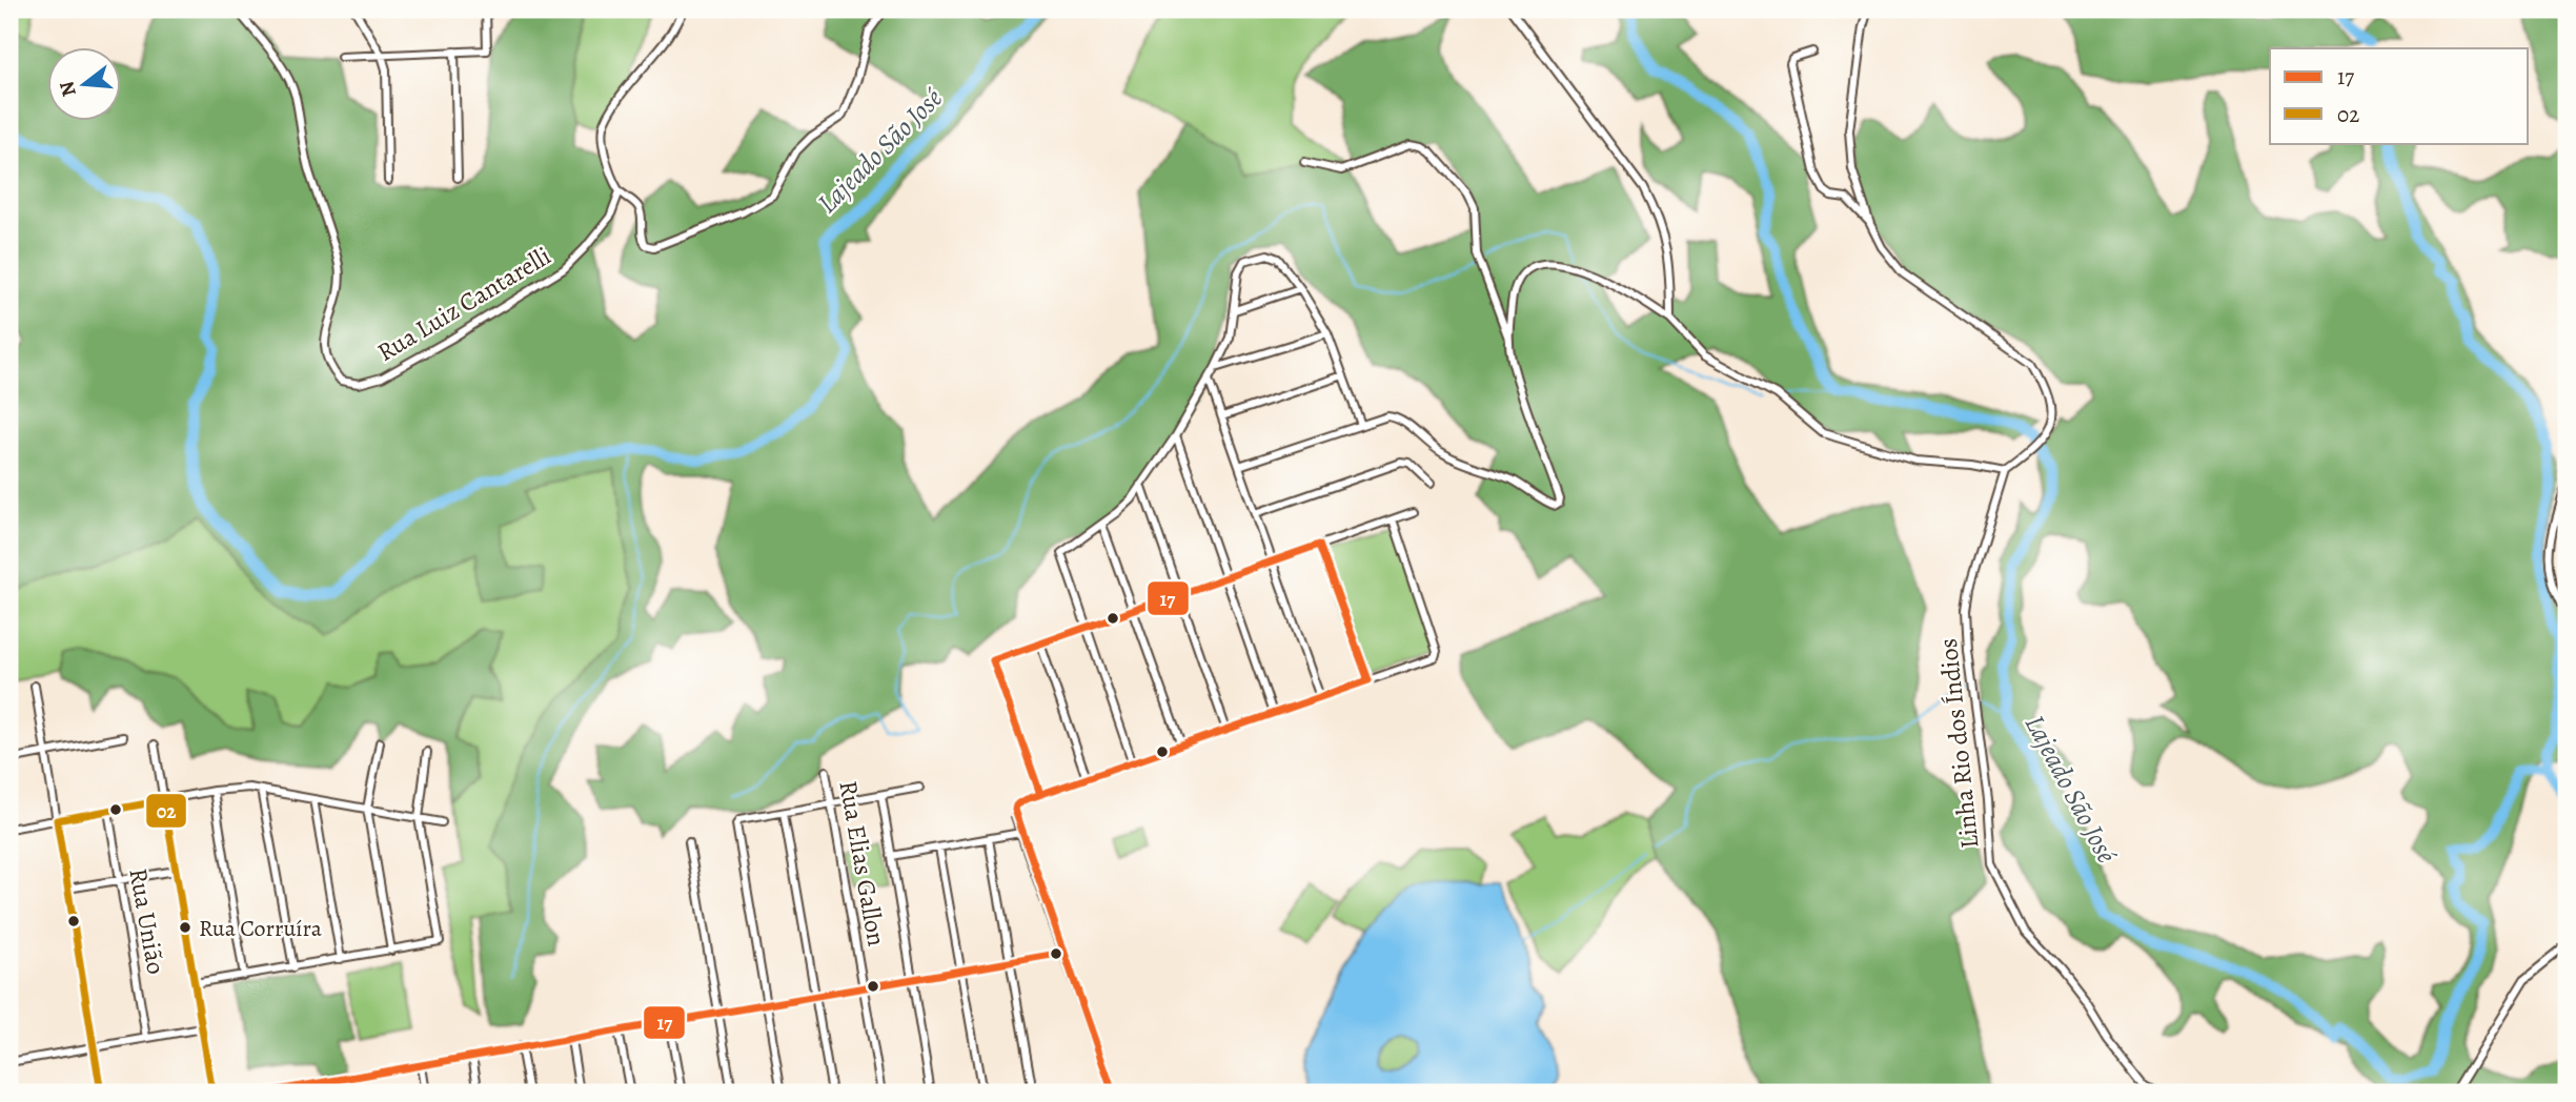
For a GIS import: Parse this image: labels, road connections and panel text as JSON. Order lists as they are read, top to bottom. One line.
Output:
{"streets":{"street":["Rua Luiz Cantarelli","Linha Rio dos Índios","Rua Elias Gallon","Rua União"]},"water":["Lajeado São José"],"places":["Rua Corruíra"],"lines":["transit line 17","transit line 02"],"legend":["17","02"],"north":"left"}
